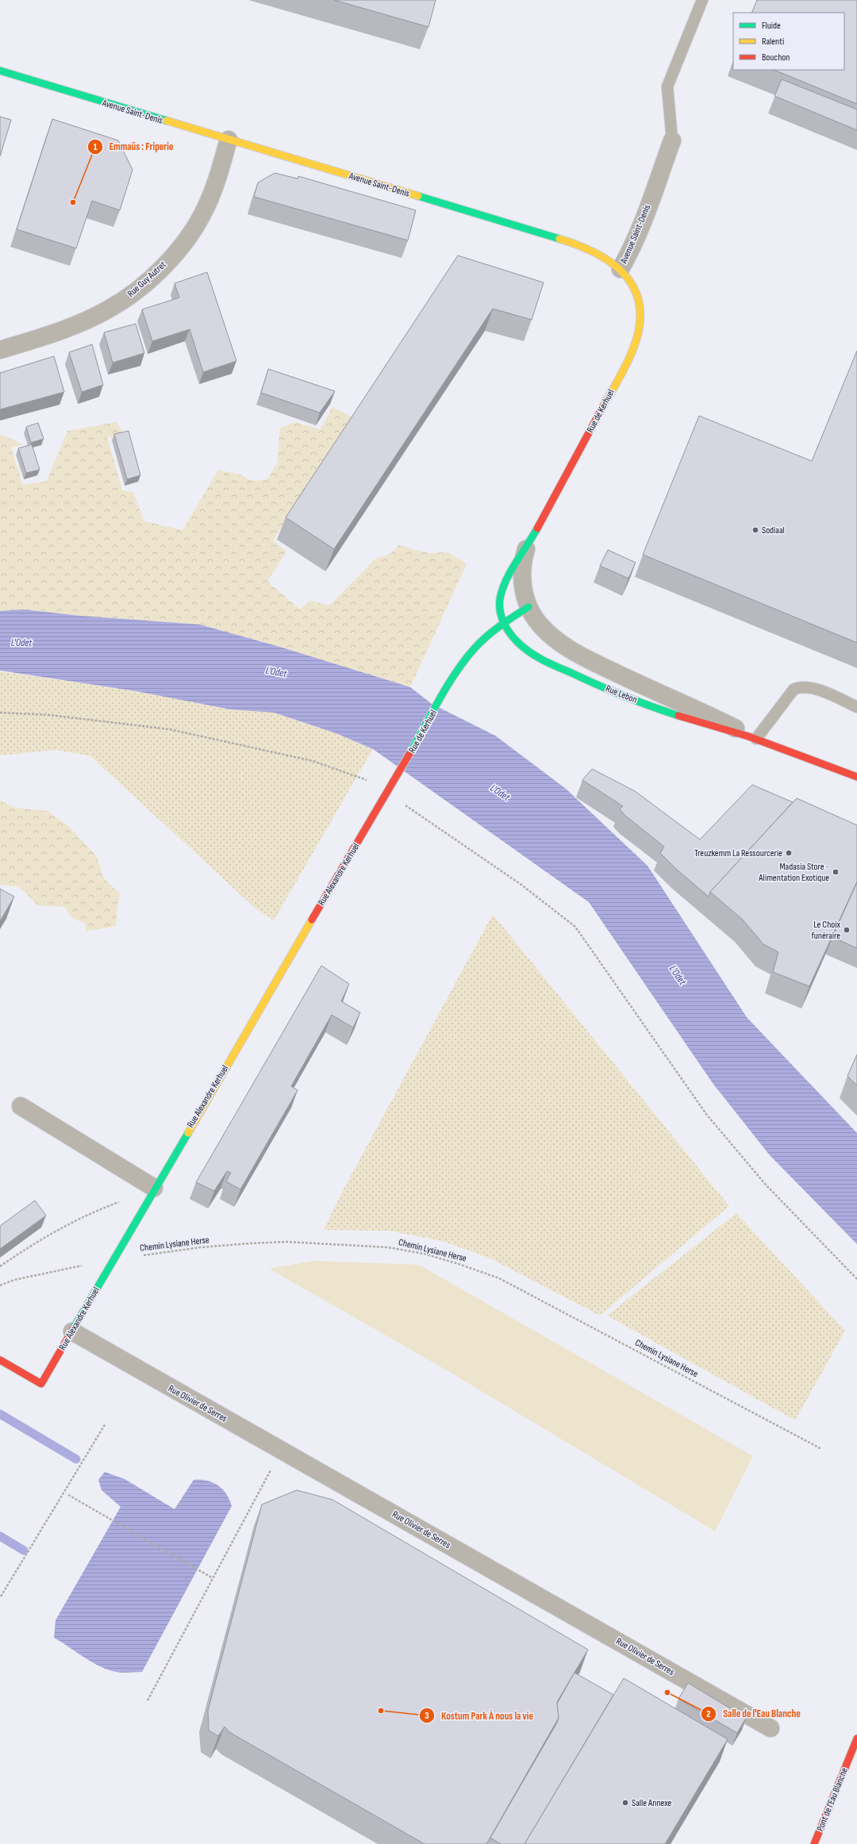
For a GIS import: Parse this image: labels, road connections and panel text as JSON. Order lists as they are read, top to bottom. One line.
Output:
{"streets":{"street":["Avenue Saint-Denis","Rue Guy Autret","Rue de Kerhuel","Rue Lebon","Rue Alexandre Kerhuel","Rue Olivier de Serres","Pont de l'Eau Blanche"],"path":["Chemin Lysiane Herse"]},"crossings":[["Avenue Saint-Denis","Rue Guy Autret"],["Avenue Saint-Denis","Rue de Kerhuel"],["Rue de Kerhuel","Rue Lebon"],["Rue de Kerhuel","Rue Alexandre Kerhuel"],["Rue Alexandre Kerhuel","Chemin Lysiane Herse"],["Rue Alexandre Kerhuel","Rue Olivier de Serres"]],"water":["L'Odet"],"places":["Emmaüs : Friperie","Sodiaal","Treuzkemm La Ressourcerie","Madasia Store - Alimentation Exotique","Le Choix funéraire","Salle de l'Eau Blanche","Kostum Park À nous la vie","Salle Annexe"],"legend":["Fluide","Ralenti","Bouchon"]}
